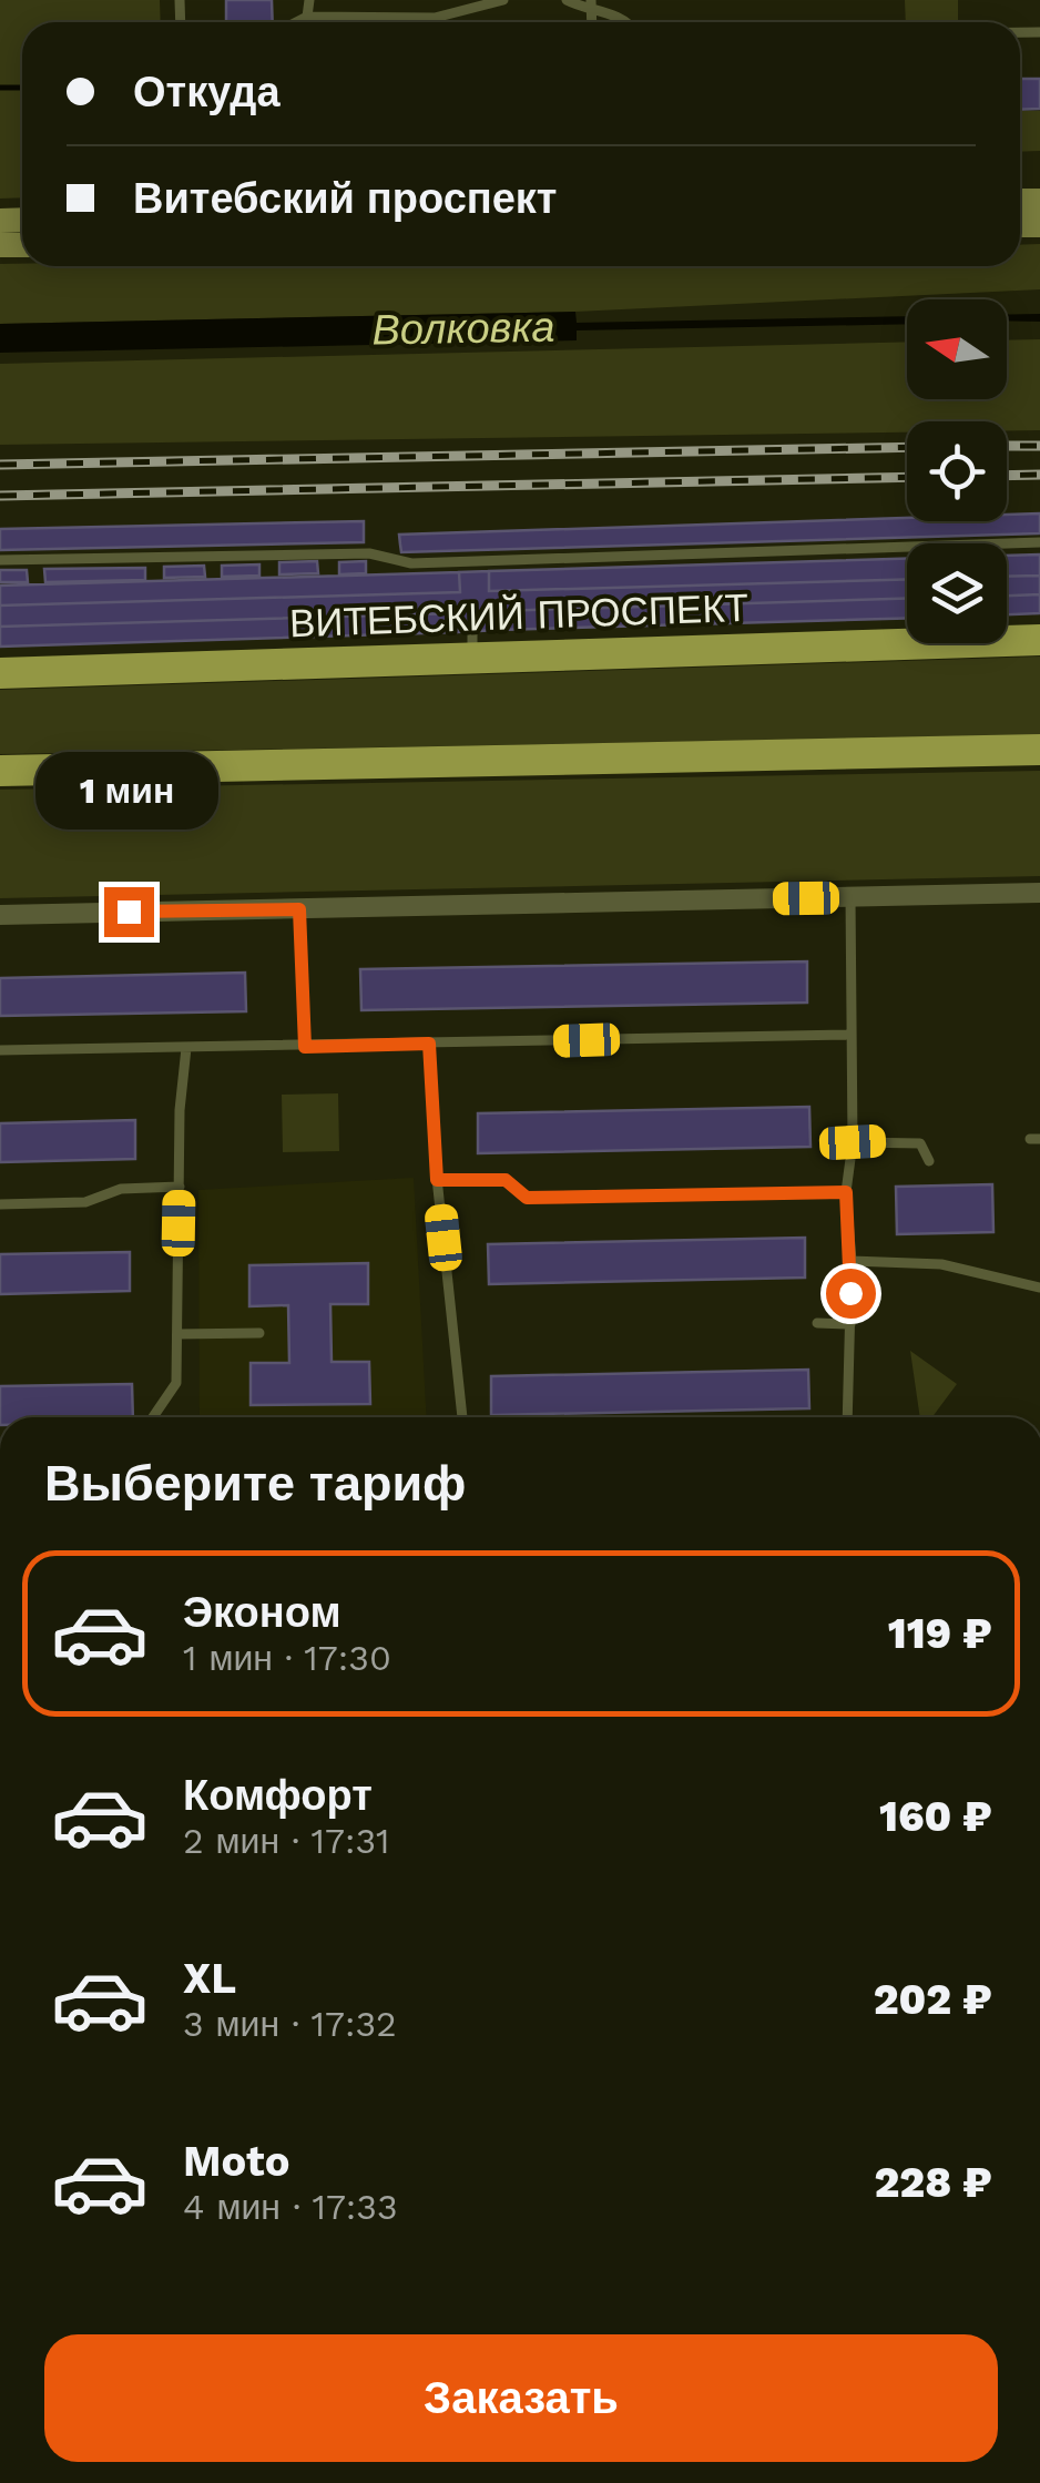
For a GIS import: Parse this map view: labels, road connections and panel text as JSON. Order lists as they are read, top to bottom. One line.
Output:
{"streets":{"main road":["ВИТЕБСКИЙ ПРОСПЕКТ"]},"water":["Волковка"],"north":"left","page":{"banner":["Откуда","Витебский проспект"],"bubble":"1 мин","heading":"Выберите тариф","list":[{"name":"Эконом","note":"1 мин · 17:30","value":"119 ₽"},{"name":"Комфорт","note":"2 мин · 17:31","value":"160 ₽"},{"name":"XL","note":"3 мин · 17:32","value":"202 ₽"},{"name":"Moto","note":"4 мин · 17:33","value":"228 ₽"}],"buttons":"Заказать"}}
